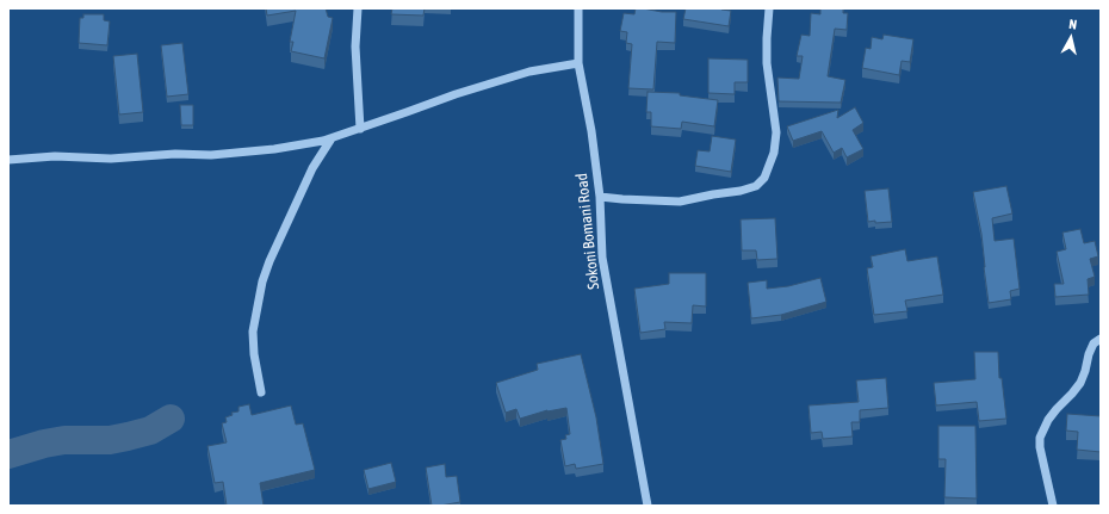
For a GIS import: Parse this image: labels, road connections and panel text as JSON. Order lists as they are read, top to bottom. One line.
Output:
{"streets":{"street":["Sokoni Bomani Road"]},"north":"top"}
